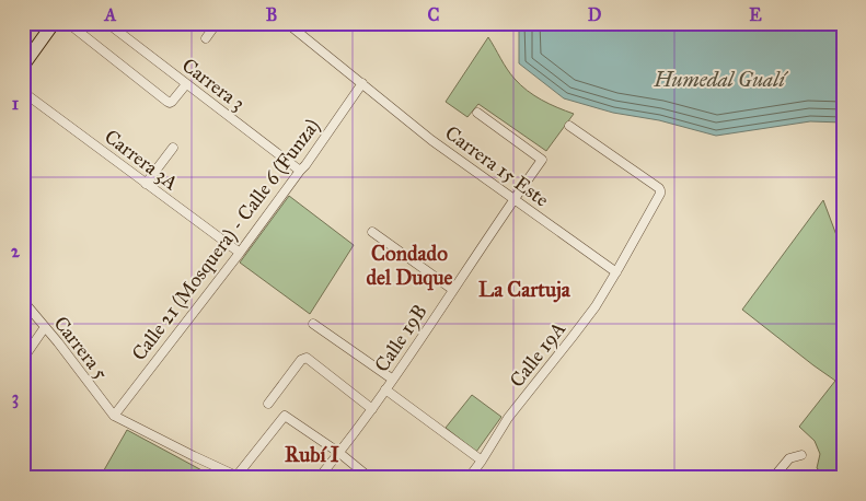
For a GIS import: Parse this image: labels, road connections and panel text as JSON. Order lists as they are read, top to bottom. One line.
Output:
{"streets":{"street":["Carrera 3","Carrera 3A","Carrera 15 Este","Calle 21 (Mosquera) - Calle 6 (Funza)","Calle 19B","Carrera 5","Calle 19A"]},"crossings":[["Carrera 3","Calle 21 (Mosquera) - Calle 6 (Funza)"],["Carrera 3A","Calle 21 (Mosquera) - Calle 6 (Funza)"],["Carrera 15 Este","Calle 21 (Mosquera) - Calle 6 (Funza)"],["Carrera 15 Este","Calle 19B"],["Carrera 15 Este","Calle 19A"],["Calle 21 (Mosquera) - Calle 6 (Funza)","Carrera 5"]],"districts":["Condado del Duque","La Cartuja","Rubí I"],"water":["Humedal Gualí"],"grid":{"columns":["A","B","C","D","E"],"rows":["1","2","3"]}}
